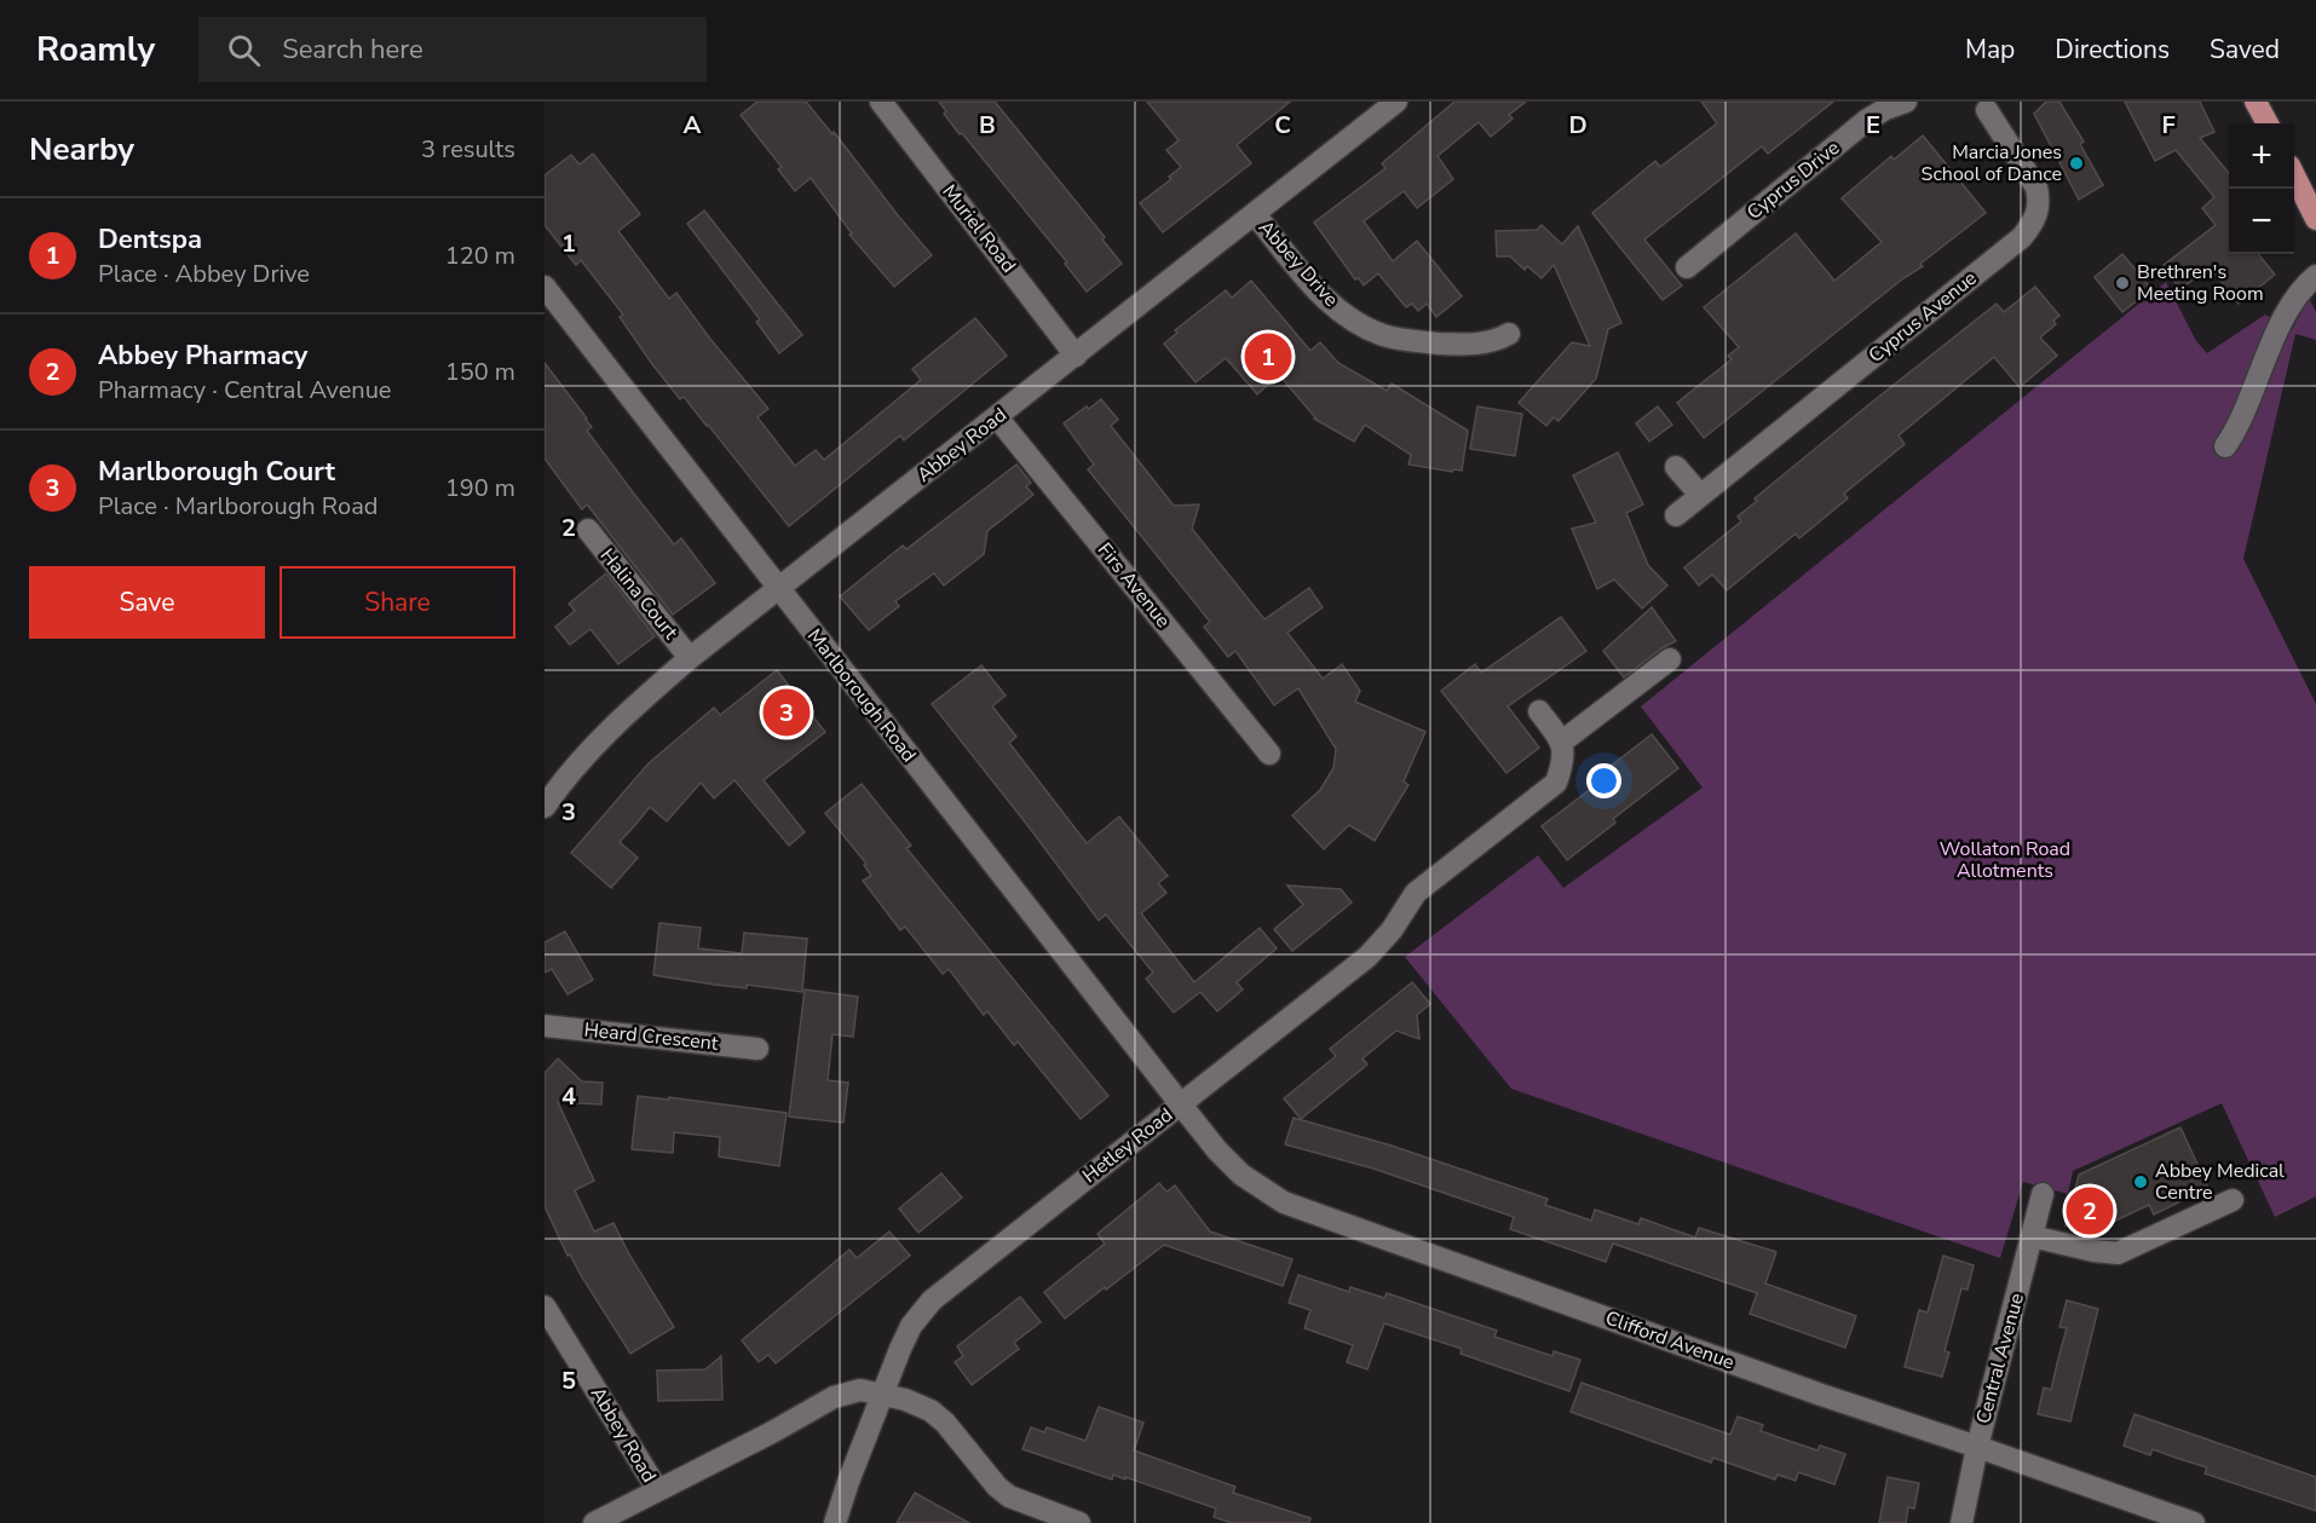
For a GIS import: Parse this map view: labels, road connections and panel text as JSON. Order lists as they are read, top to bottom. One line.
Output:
{"streets":{"street":["Cyprus Drive","Muriel Road","Abbey Drive","Cyprus Avenue","Abbey Road","Firs Avenue","Halina Court","Marlborough Road","Heard Crescent","Hetley Road","Clifford Avenue","Central Avenue"]},"crossings":[["Muriel Road","Abbey Road"],["Abbey Drive","Abbey Road"],["Abbey Road","Firs Avenue"],["Abbey Road","Halina Court"],["Abbey Road","Marlborough Road"],["Marlborough Road","Hetley Road"],["Marlborough Road","Clifford Avenue"],["Hetley Road","Clifford Avenue"],["Clifford Avenue","Central Avenue"]],"parks":["Wollaton Road Allotments"],"places":["Marcia Jones School of Dance","Brethren's Meeting Room","Abbey Medical Centre"],"page":{"header":"Roamly","search":"Search here","nav":["Map","Directions","Saved"],"heading":["Nearby","3 results"],"map_buttons":["+","−"],"list":[{"mark":"1","name":"Dentspa","note":"Place · Abbey Drive","value":"120 m"},{"mark":"2","name":"Abbey Pharmacy","note":"Pharmacy · Central Avenue","value":"150 m"},{"mark":"3","name":"Marlborough Court","note":"Place · Marlborough Road","value":"190 m"}],"pins":["1","3","2"],"buttons":["Save","Share"]},"grid":{"columns":["A","B","C","D","E","F"],"rows":["1","2","3","4","5"]}}
